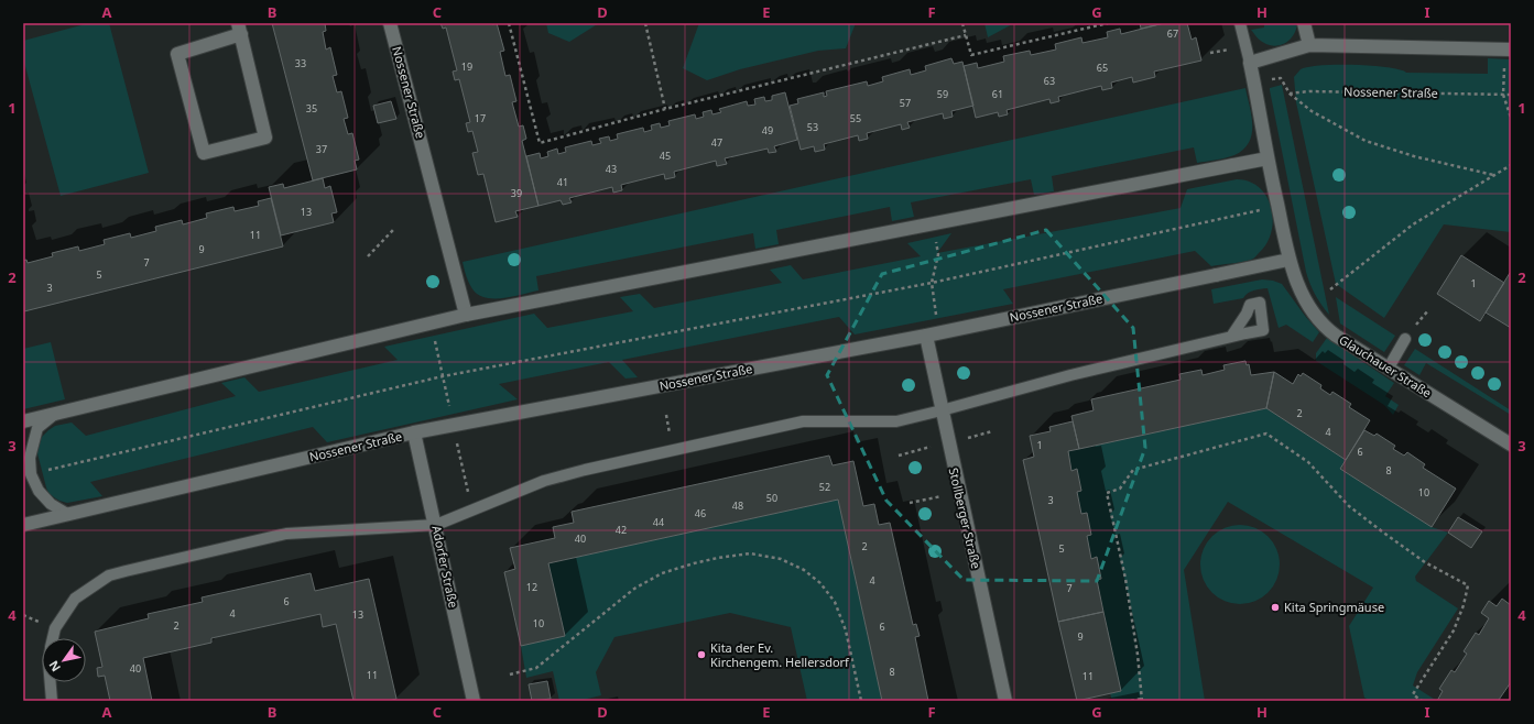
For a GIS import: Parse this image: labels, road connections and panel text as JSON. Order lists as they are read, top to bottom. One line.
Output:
{"streets":{"street":["Nossener Straße","Glauchauer Straße","Stollberger Straße","Adorfer Straße"]},"crossings":[["Nossener Straße","Glauchauer Straße"],["Nossener Straße","Stollberger Straße"],["Nossener Straße","Adorfer Straße"]],"places":["Kita Springmäuse","Kita der Ev. Kirchengem. Hellersdorf"],"house_numbers":["67","33","19","65","63","59","61","57","35","17","55","53","49","47","37","45","43","41","39","13","11","9","7","5","1","3","2","4","1","6","8","52","10","50","3","48","46","44","42","40","2","5","4","12","7","6","4","13","10","2","6","9","40","8","11","11"],"north":"bottom left","grid":{"columns":["A","B","C","D","E","F","G","H","I"],"rows":["1","2","3","4"]}}
